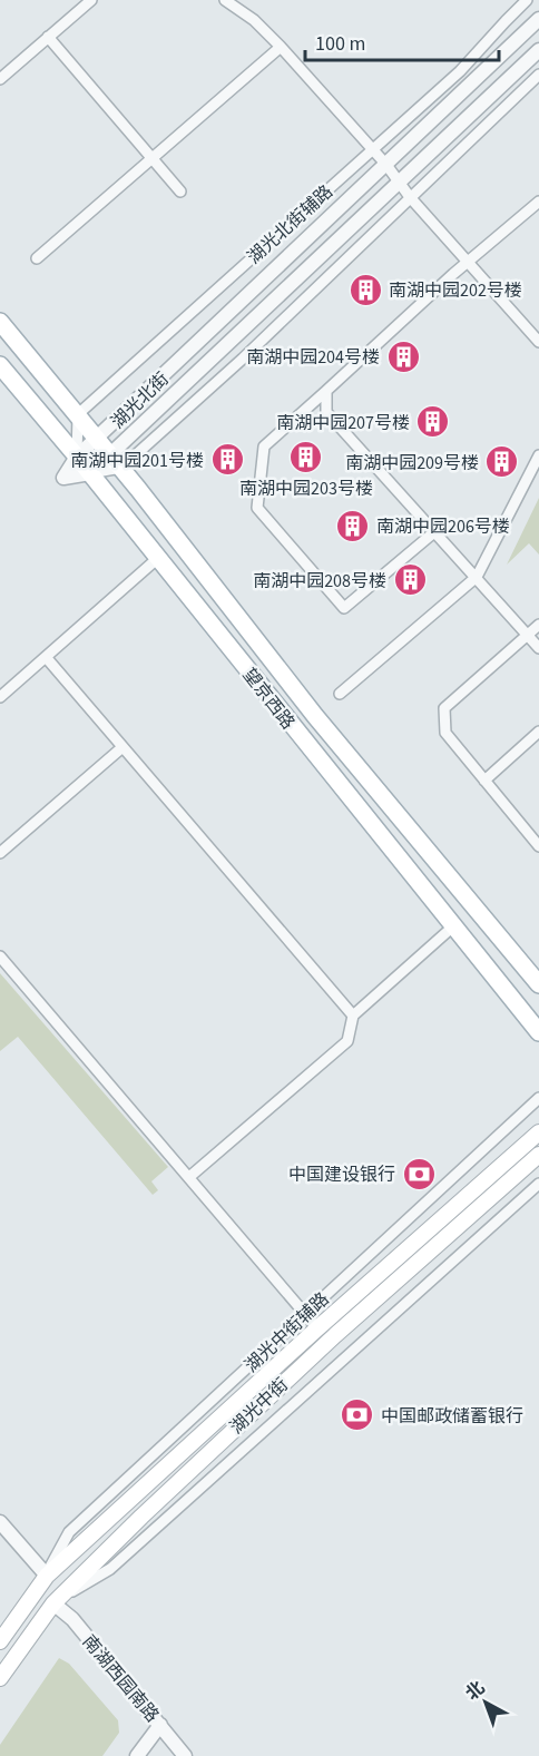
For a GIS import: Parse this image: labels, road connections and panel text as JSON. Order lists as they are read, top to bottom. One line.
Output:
{"streets":{"main road":["望京西路","湖光中街"],"street":["湖光北街辅路","湖光北街","湖光中街辅路","南湖西园南路"]},"crossings":[["湖光北街辅路","望京西路"],["湖光北街","望京西路"],["湖光中街辅路","湖光中街"],["湖光中街","南湖西园南路"]],"places":{"building":["南湖中园202号楼","南湖中园204号楼","南湖中园207号楼","南湖中园203号楼","南湖中园201号楼","南湖中园209号楼","南湖中园206号楼","南湖中园208号楼"],"bank":["中国建设银行","中国邮政储蓄银行"]},"scale_bar":"100 m","north":"top left"}
